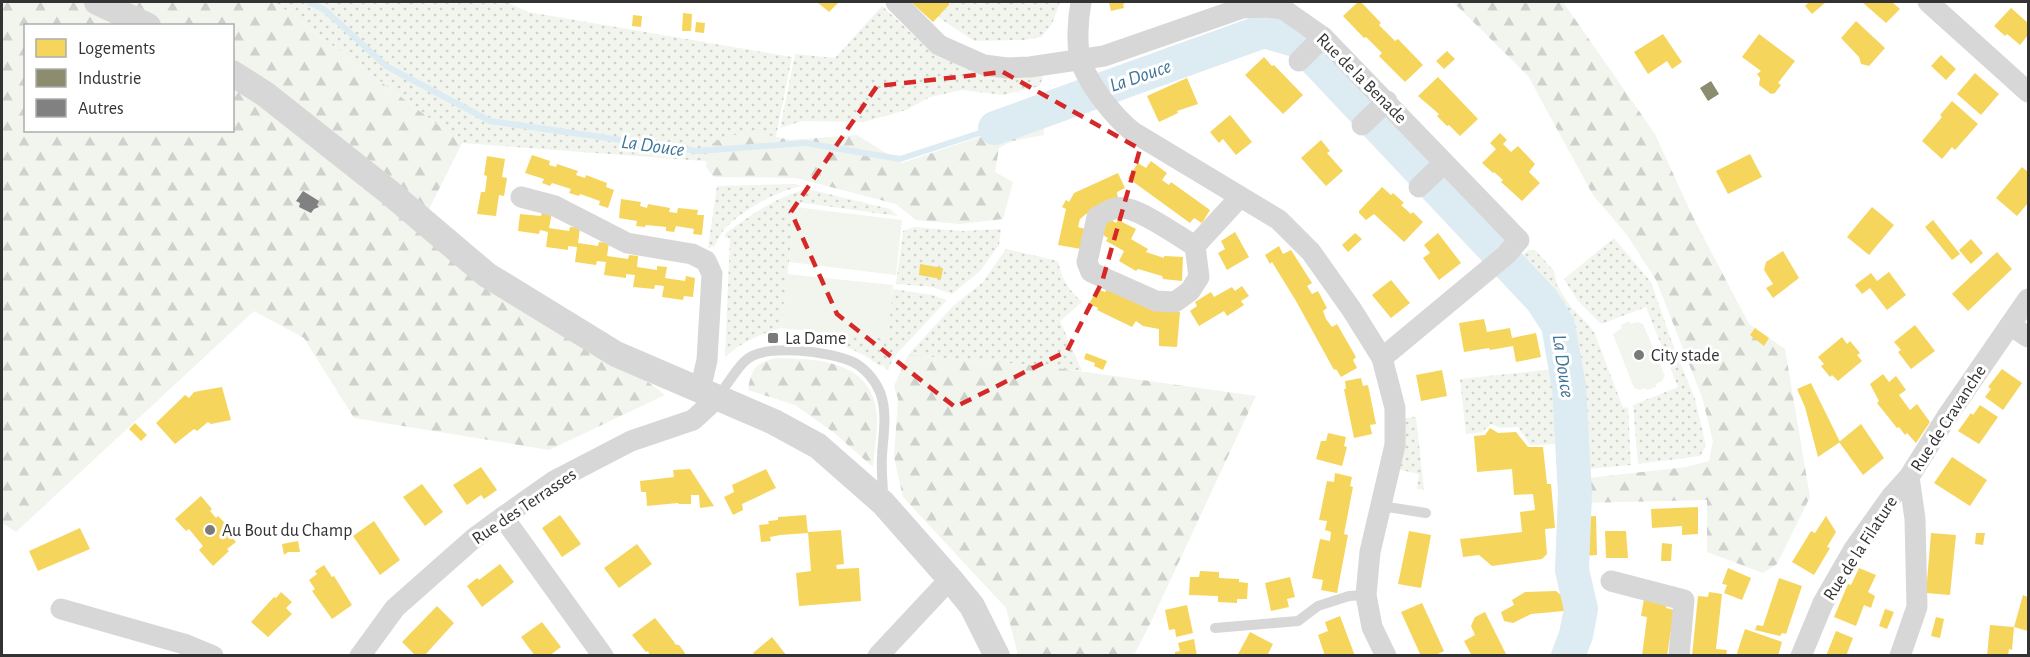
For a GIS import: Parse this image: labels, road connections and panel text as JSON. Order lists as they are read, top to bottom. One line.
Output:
{"streets":{"street":["Rue de la Benade","Rue de Cravanche","Rue des Terrasses","Rue de la Filature"]},"crossings":[["Rue de Cravanche","Rue de la Filature"]],"water":["La Douce"],"places":{"transit":["La Dame"],"other":["City stade","Au Bout du Champ"]},"legend":["Logements","Industrie","Autres"]}
